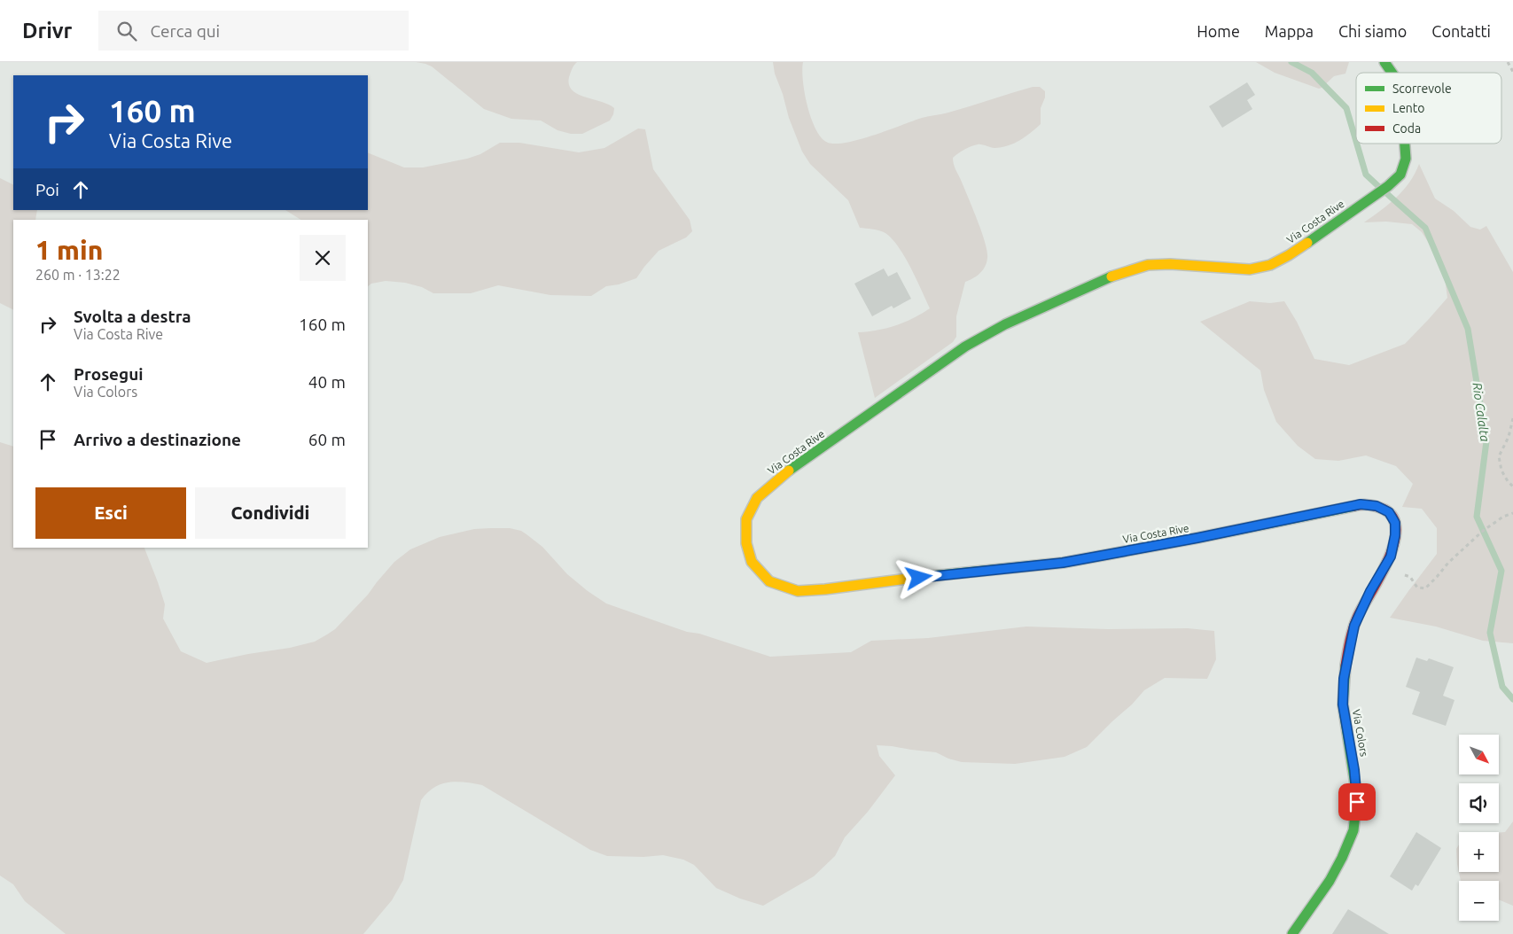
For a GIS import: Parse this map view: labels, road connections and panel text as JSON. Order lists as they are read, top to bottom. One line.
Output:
{"streets":{"street":["Via Costa Rive","Via Colors"]},"crossings":[["Via Costa Rive","Via Colors"]],"water":["Rio Calalta"],"legend":["Scorrevole","Lento","Coda"],"north":"bottom right","page":{"header":"Drivr","search":"Cerca qui","nav":["Home","Mappa","Chi siamo","Contatti"],"turn":["160 m","Via Costa Rive"],"then":"Poi","heading":["1 min","260 m · 13:22"],"list":[{"name":"Svolta a destra","note":"Via Costa Rive","value":"160 m"},{"name":"Prosegui","note":"Via Colors","value":"40 m"},{"name":"Arrivo a destinazione","value":"60 m"}],"buttons":["Esci","Condividi"],"map_buttons":["+","−"]}}
